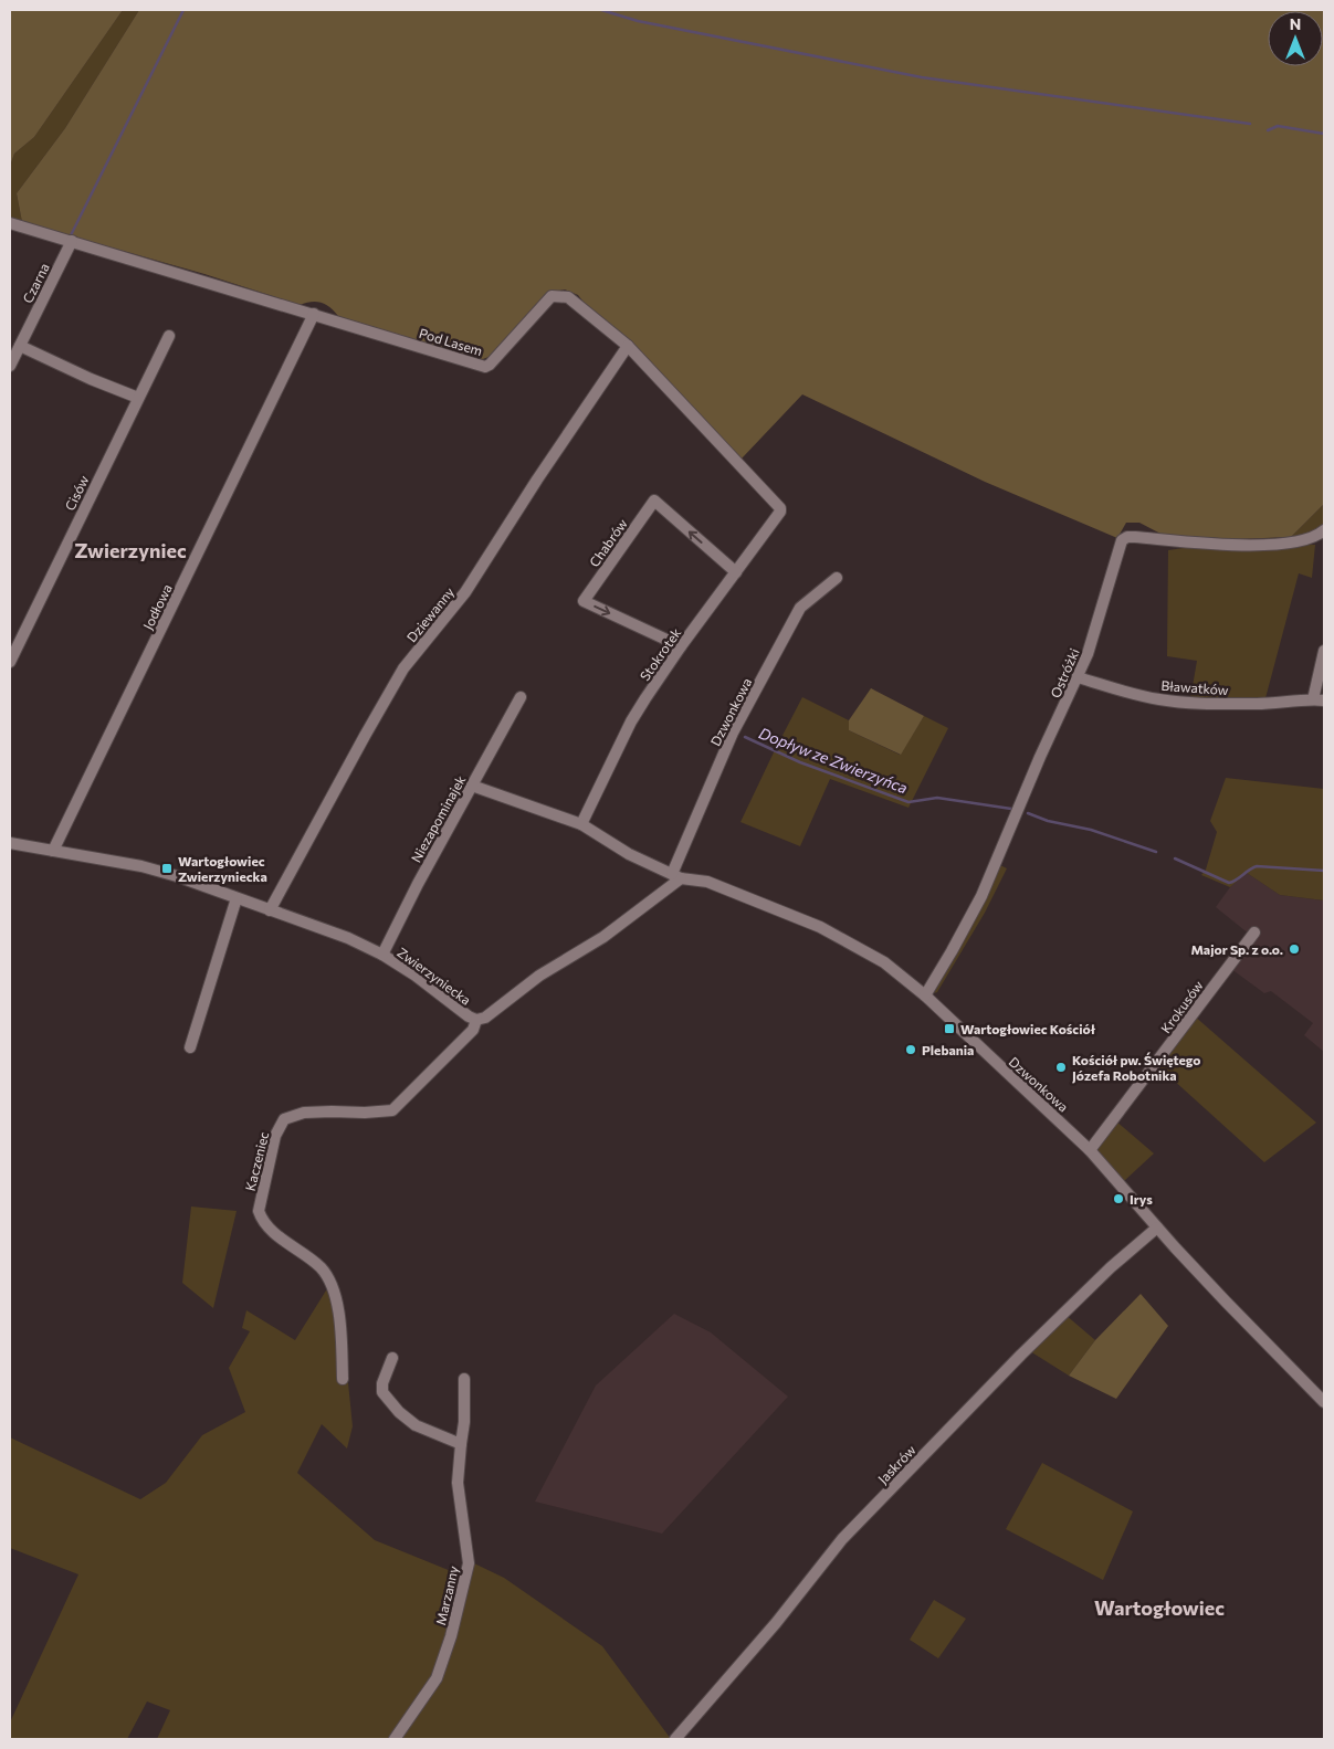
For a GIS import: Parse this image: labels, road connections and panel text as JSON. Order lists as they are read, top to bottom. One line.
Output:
{"streets":{"street":["Czarna","Pod Lasem","Cisów","Chabrów","Jodłowa","Dziewanny","Stokrotek","Ostróżki","Bławatków","Dzwonkowa","Niezapominajek","Zwierzyniecka","Krokusów","Kaczeniec","Jaskrów","Marzanny"]},"crossings":[["Czarna","Pod Lasem"],["Pod Lasem","Jodłowa"],["Pod Lasem","Dziewanny"],["Pod Lasem","Stokrotek"],["Chabrów","Stokrotek"],["Jodłowa","Zwierzyniecka"],["Dziewanny","Zwierzyniecka"],["Stokrotek","Dzwonkowa"],["Ostróżki","Bławatków"],["Ostróżki","Dzwonkowa"],["Dzwonkowa","Niezapominajek"],["Dzwonkowa","Zwierzyniecka"],["Dzwonkowa","Krokusów"],["Dzwonkowa","Jaskrów"],["Niezapominajek","Zwierzyniecka"],["Zwierzyniecka","Kaczeniec"]],"districts":["Zwierzyniec","Wartogłowiec"],"water":["Dopływ ze Zwierzyńca"],"places":{"transit":["Wartogłowiec Zwierzyniecka","Wartogłowiec Kościół"],"other":["Major Sp. z o.o.","Plebania","Kościół pw. Świętego Józefa Robotnika","Irys"]},"north":"top"}
